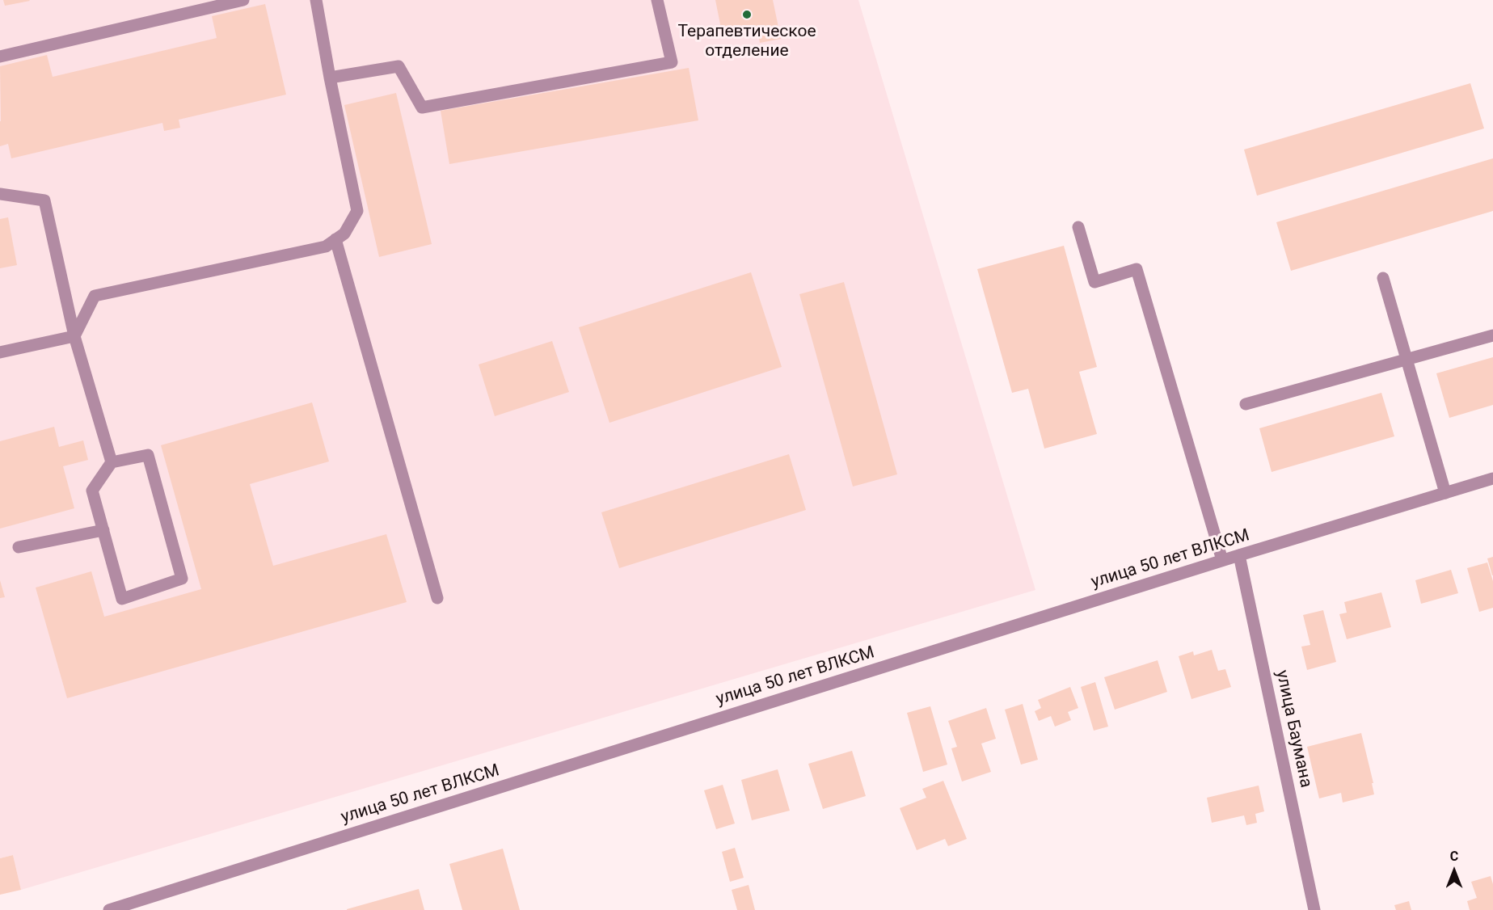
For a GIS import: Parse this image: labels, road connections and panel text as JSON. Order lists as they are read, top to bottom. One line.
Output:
{"streets":{"street":["улица 50 лет ВЛКСМ","улица Баумана"]},"crossings":[["улица 50 лет ВЛКСМ","улица Баумана"]],"places":["Терапевтическое отделение"],"north":"top"}
